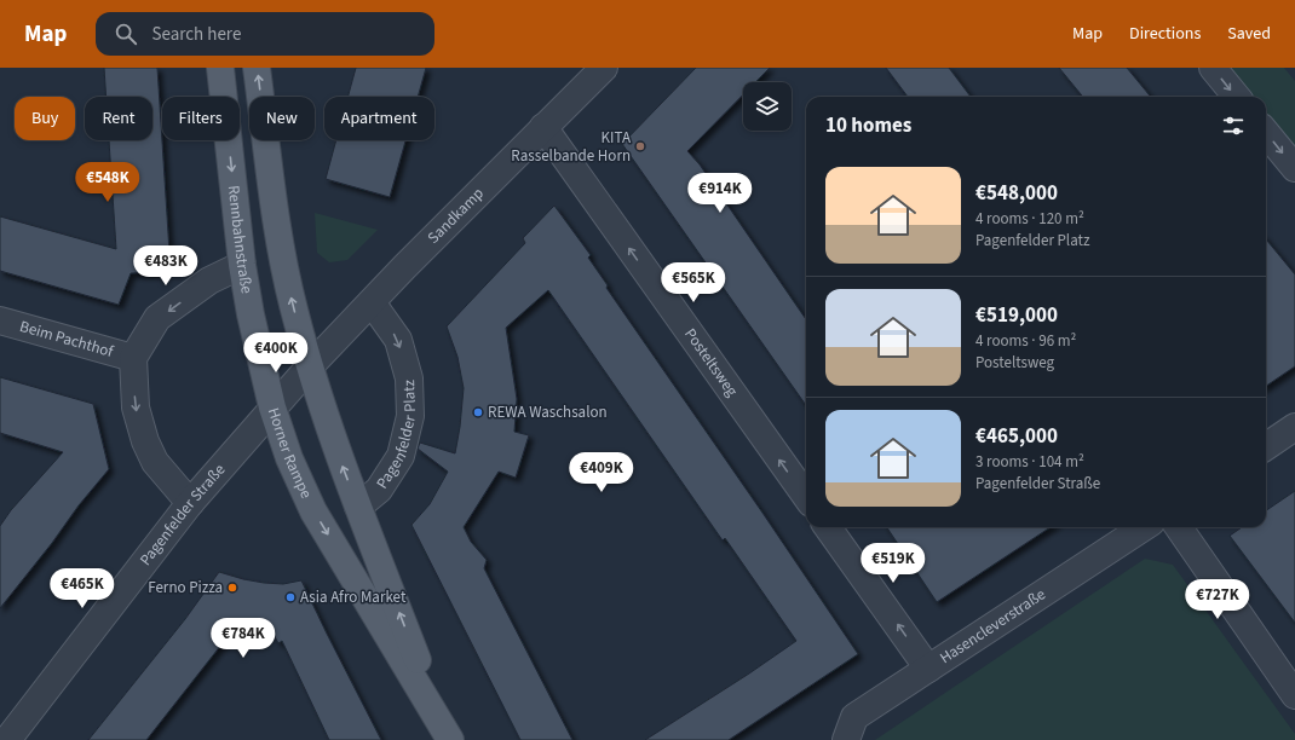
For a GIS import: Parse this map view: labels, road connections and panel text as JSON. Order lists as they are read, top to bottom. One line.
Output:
{"streets":{"main road":["Rennbahnstraße","Horner Rampe"],"street":["Sandkamp","Beim Pachthof","Posteltsweg","Pagenfelder Platz","Pagenfelder Straße","Hasencleverstraße"]},"crossings":[["Sandkamp","Posteltsweg"],["Sandkamp","Pagenfelder Platz"],["Sandkamp","Horner Rampe"],["Rennbahnstraße","Horner Rampe"],["Rennbahnstraße","Pagenfelder Straße"],["Pagenfelder Platz","Horner Rampe"],["Horner Rampe","Pagenfelder Straße"]],"one_way":["Posteltsweg","Pagenfelder Platz"],"places":["KITA Rasselbande Horn","REWA Waschsalon","Ferno Pizza","Asia Afro Market"],"page":{"header":"Map","search":"Search here","nav":["Map","Directions","Saved"],"chip":["Buy","Rent","Filters","New","Apartment"],"heading":"10 homes","list":[{"name":"€548,000","note":"4 rooms · 120 m² · Pagenfelder Platz"},{"name":"€519,000","note":"4 rooms · 96 m² · Posteltsweg"},{"name":"€465,000","note":"3 rooms · 104 m² · Pagenfelder Straße"}],"price":["€548K","€914K","€483K","€565K","€400K","€409K","€519K","€465K","€727K","€784K"]}}
